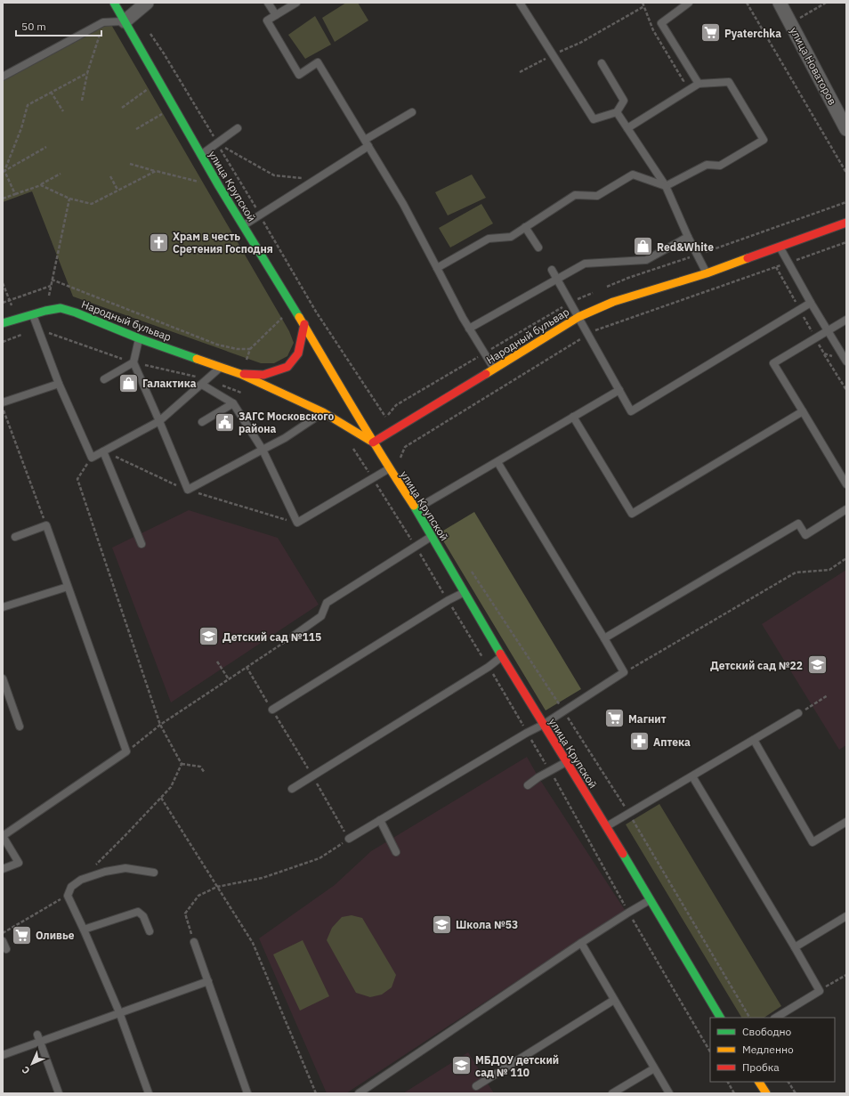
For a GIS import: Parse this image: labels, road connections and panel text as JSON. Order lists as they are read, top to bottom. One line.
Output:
{"streets":{"street":["улица Новаторов","улица Крупской","Народный бульвар"]},"crossings":[["улица Крупской","Народный бульвар"]],"places":{"supermarket":["Pyaterchka","Магнит","Оливье"],"church":["Храм в честь Сретения Господня"],"shop":["Red&White","Галактика"],"public building":["ЗАГС Московского района"],"school or university":["Детский сад №115","Детский сад №22","Школа №53","МБДОУ детский сад № 110"],"pharmacy":["Аптека"]},"legend":["Свободно","Медленно","Пробка"],"scale_bar":"50 m","north":"bottom left"}
